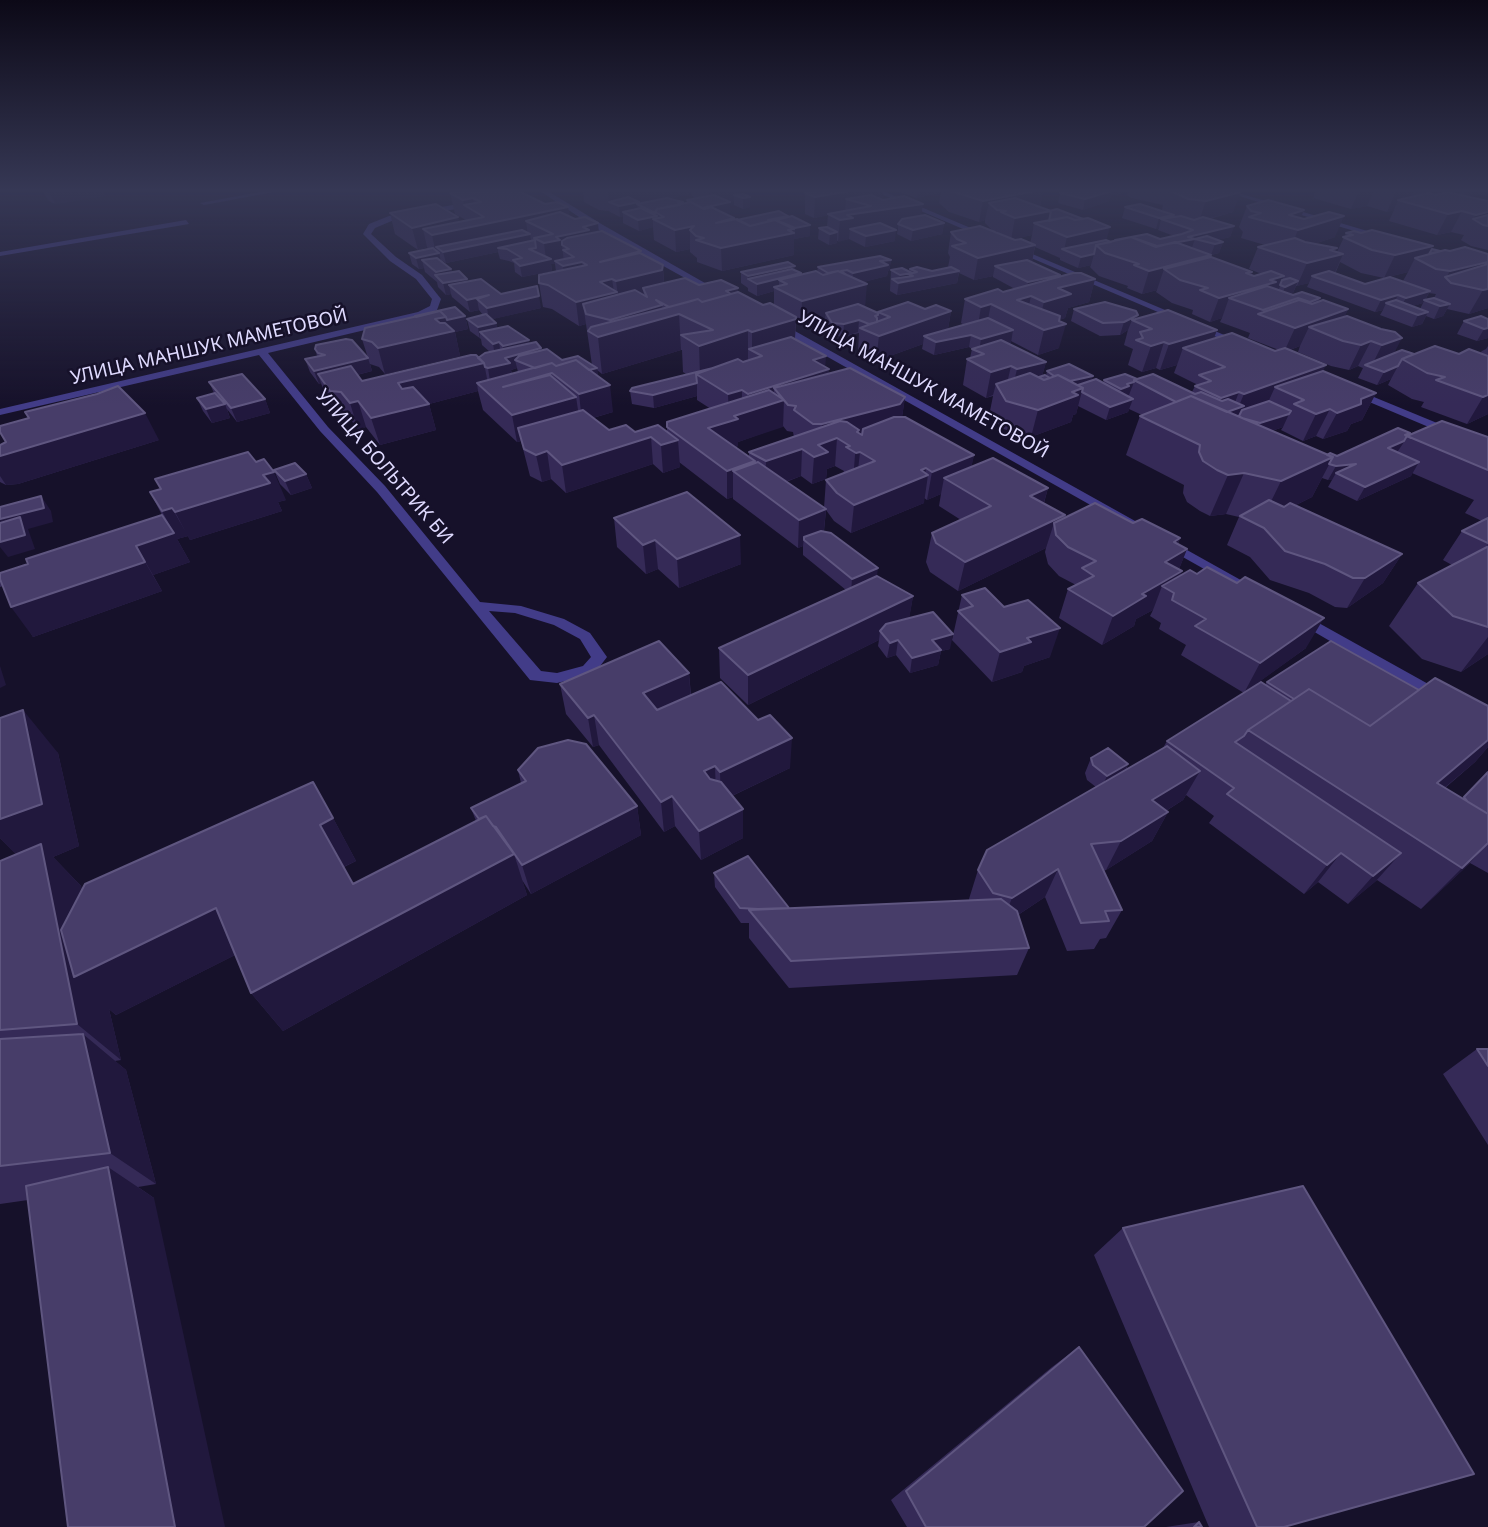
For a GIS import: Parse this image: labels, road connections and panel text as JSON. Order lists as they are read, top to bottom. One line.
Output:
{"streets":{"street":["УЛИЦА МАНШУК МАМЕТОВОЙ","УЛИЦА БОЛЬТРИК БИ"]},"crossings":[["УЛИЦА МАНШУК МАМЕТОВОЙ","УЛИЦА БОЛЬТРИК БИ"]]}
